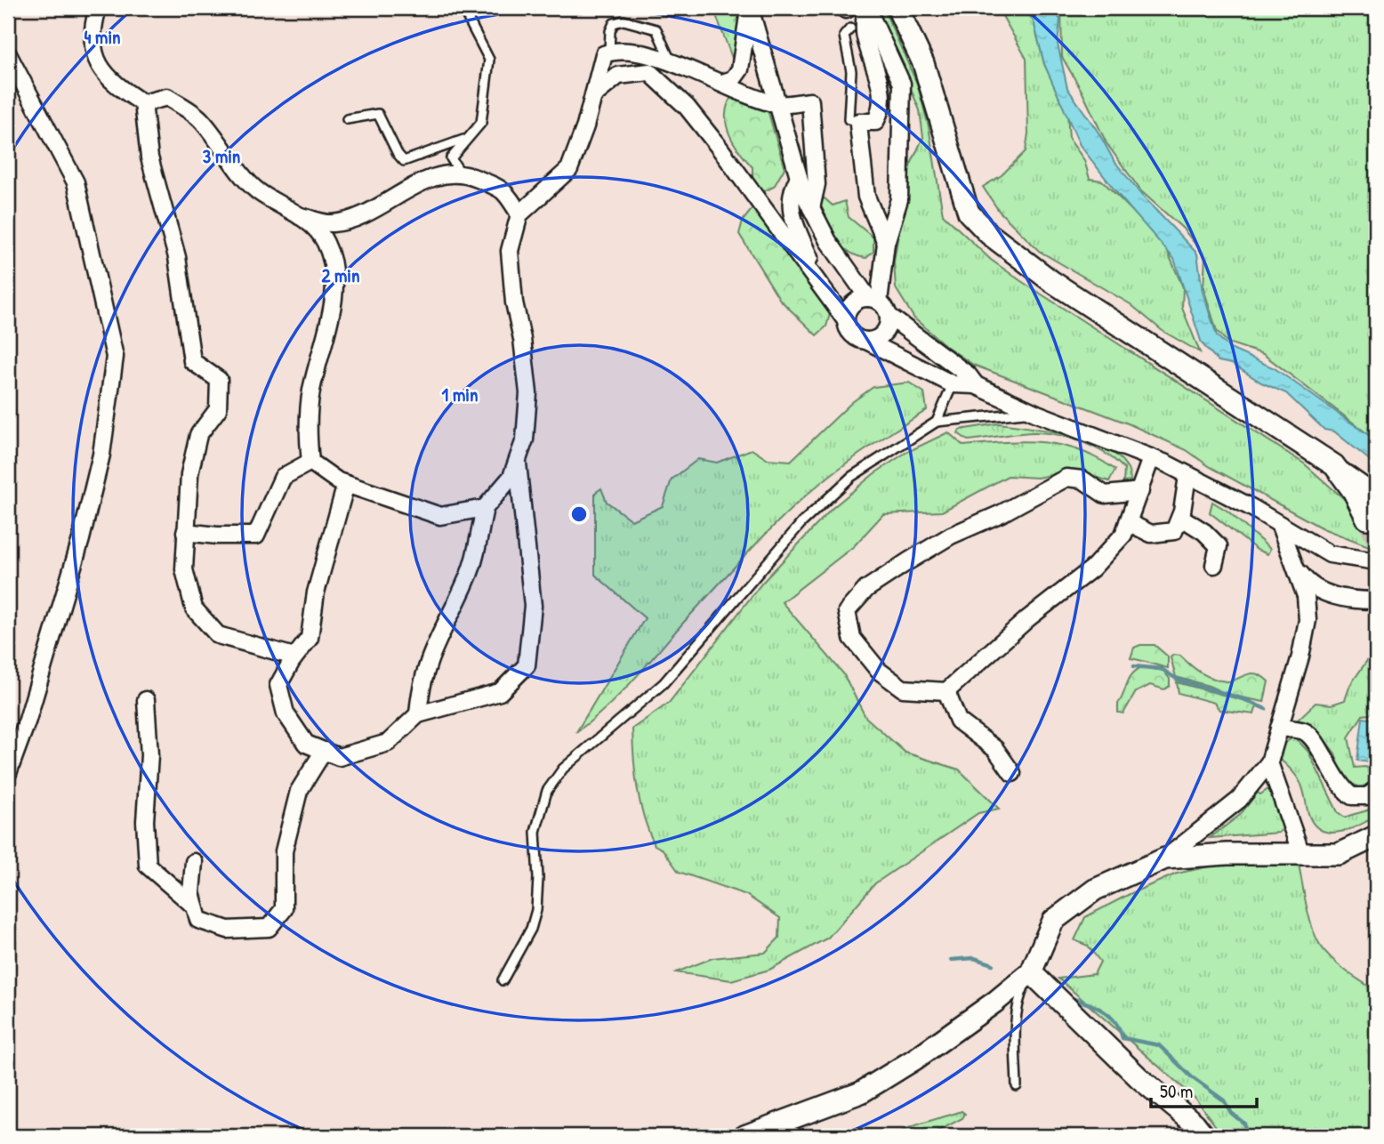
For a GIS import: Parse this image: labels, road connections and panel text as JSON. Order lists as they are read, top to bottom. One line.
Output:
{"scale_bar":"50 m","rings":["4 min","3 min","2 min","1 min"]}
